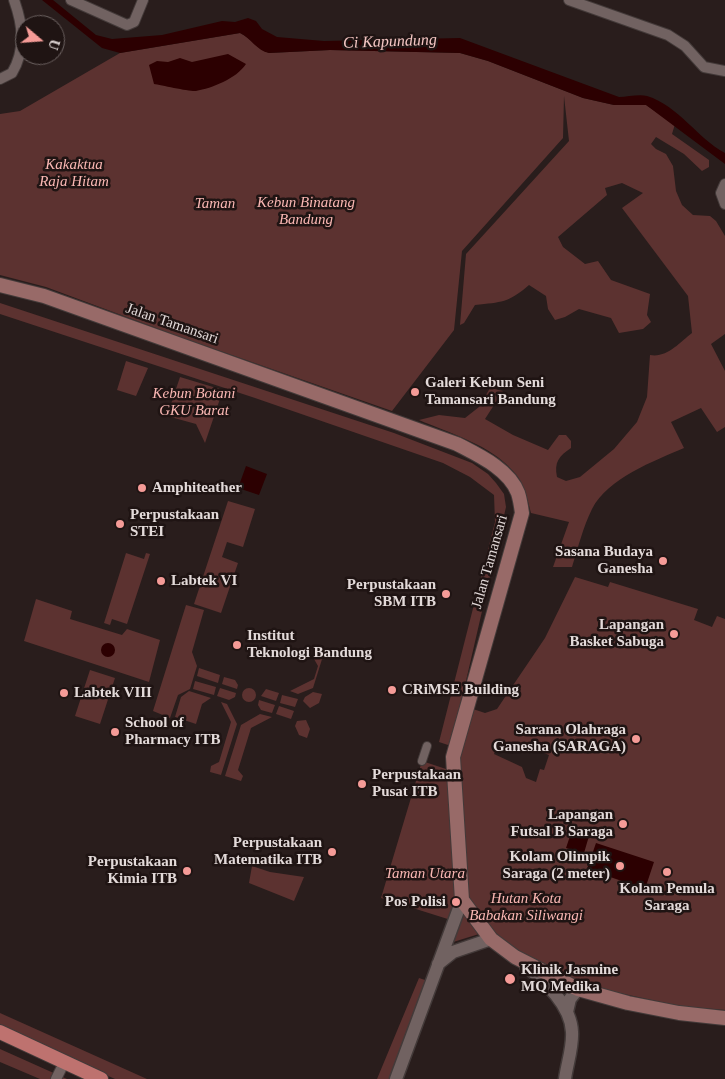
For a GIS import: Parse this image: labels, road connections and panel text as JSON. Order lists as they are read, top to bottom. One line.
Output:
{"streets":{"main road":["Jalan Tamansari"]},"water":["Ci Kapundung"],"parks":["Kakaktua Raja Hitam","Kebun Binatang Bandung","Taman","Kebun Botani GKU Barat","Taman Utara","Hutan Kota Babakan Siliwangi"],"places":["Galeri Kebun Seni Tamansari Bandung","Amphiteather","Perpustakaan STEI","Sasana Budaya Ganesha","Labtek VI","Perpustakaan SBM ITB","Lapangan Basket Sabuga","Institut Teknologi Bandung","CRiMSE Building","Labtek VIII","School of Pharmacy ITB","Sarana Olahraga Ganesha (SARAGA)","Perpustakaan Pusat ITB","Lapangan Futsal B Saraga","Perpustakaan Matematika ITB","Kolam Olimpik Saraga (2 meter)","Perpustakaan Kimia ITB","Kolam Pemula Saraga","Pos Polisi","Klinik Jasmine MQ Medika"],"north":"right"}
